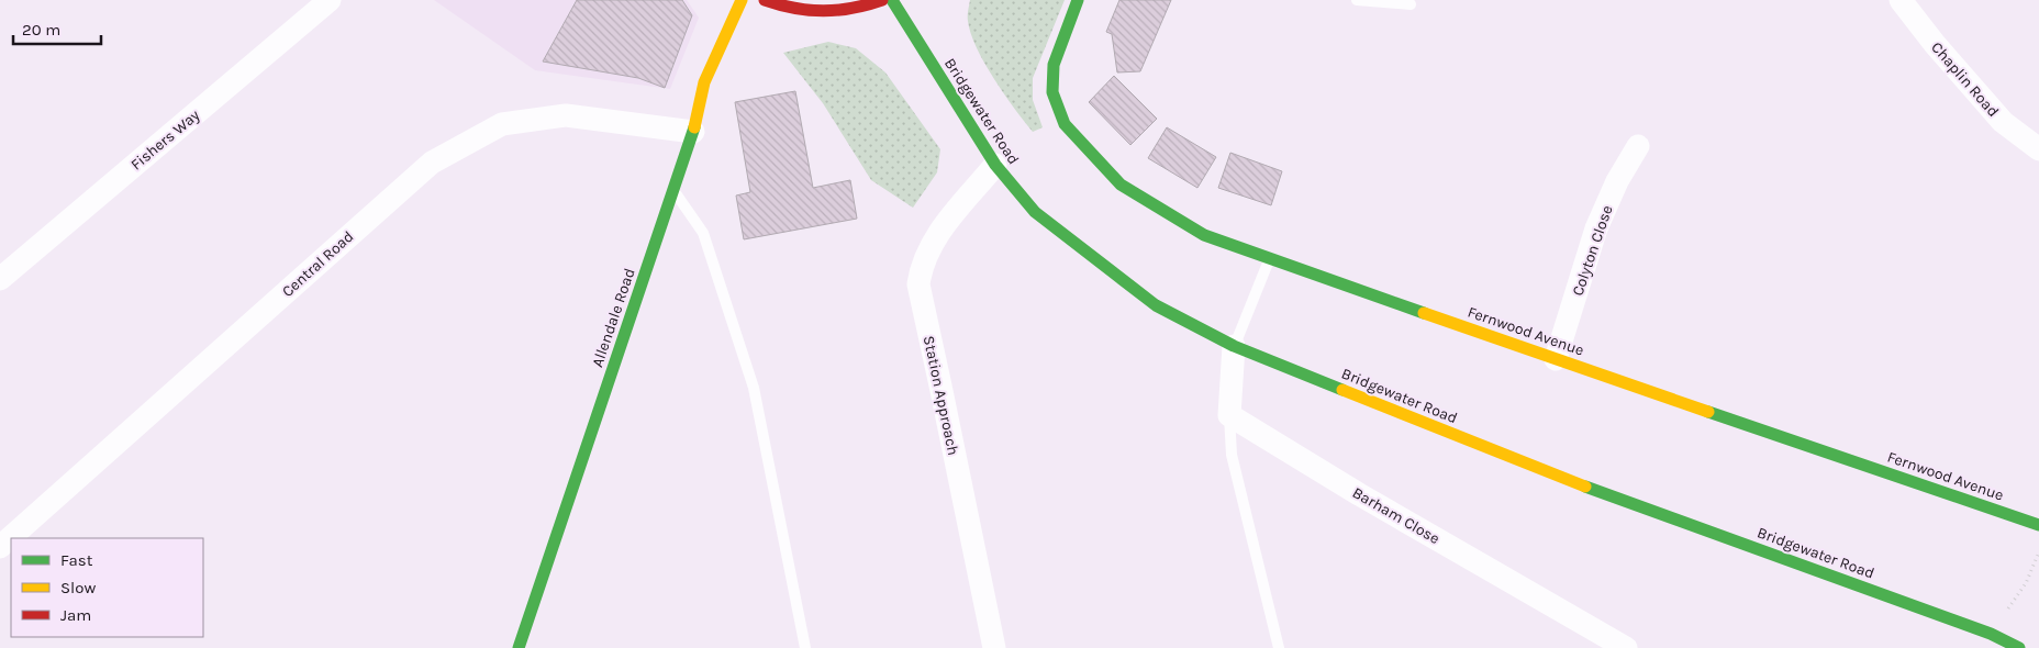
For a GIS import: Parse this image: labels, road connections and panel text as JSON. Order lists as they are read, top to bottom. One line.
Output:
{"streets":{"street":["Chaplin Road","Bridgewater Road","Fishers Way","Colyton Close","Central Road","Allendale Road","Fernwood Avenue","Station Approach","Barham Close"]},"crossings":[["Bridgewater Road","Station Approach"],["Colyton Close","Fernwood Avenue"],["Central Road","Allendale Road"]],"legend":["Fast","Slow","Jam"],"scale_bar":"20 m"}
